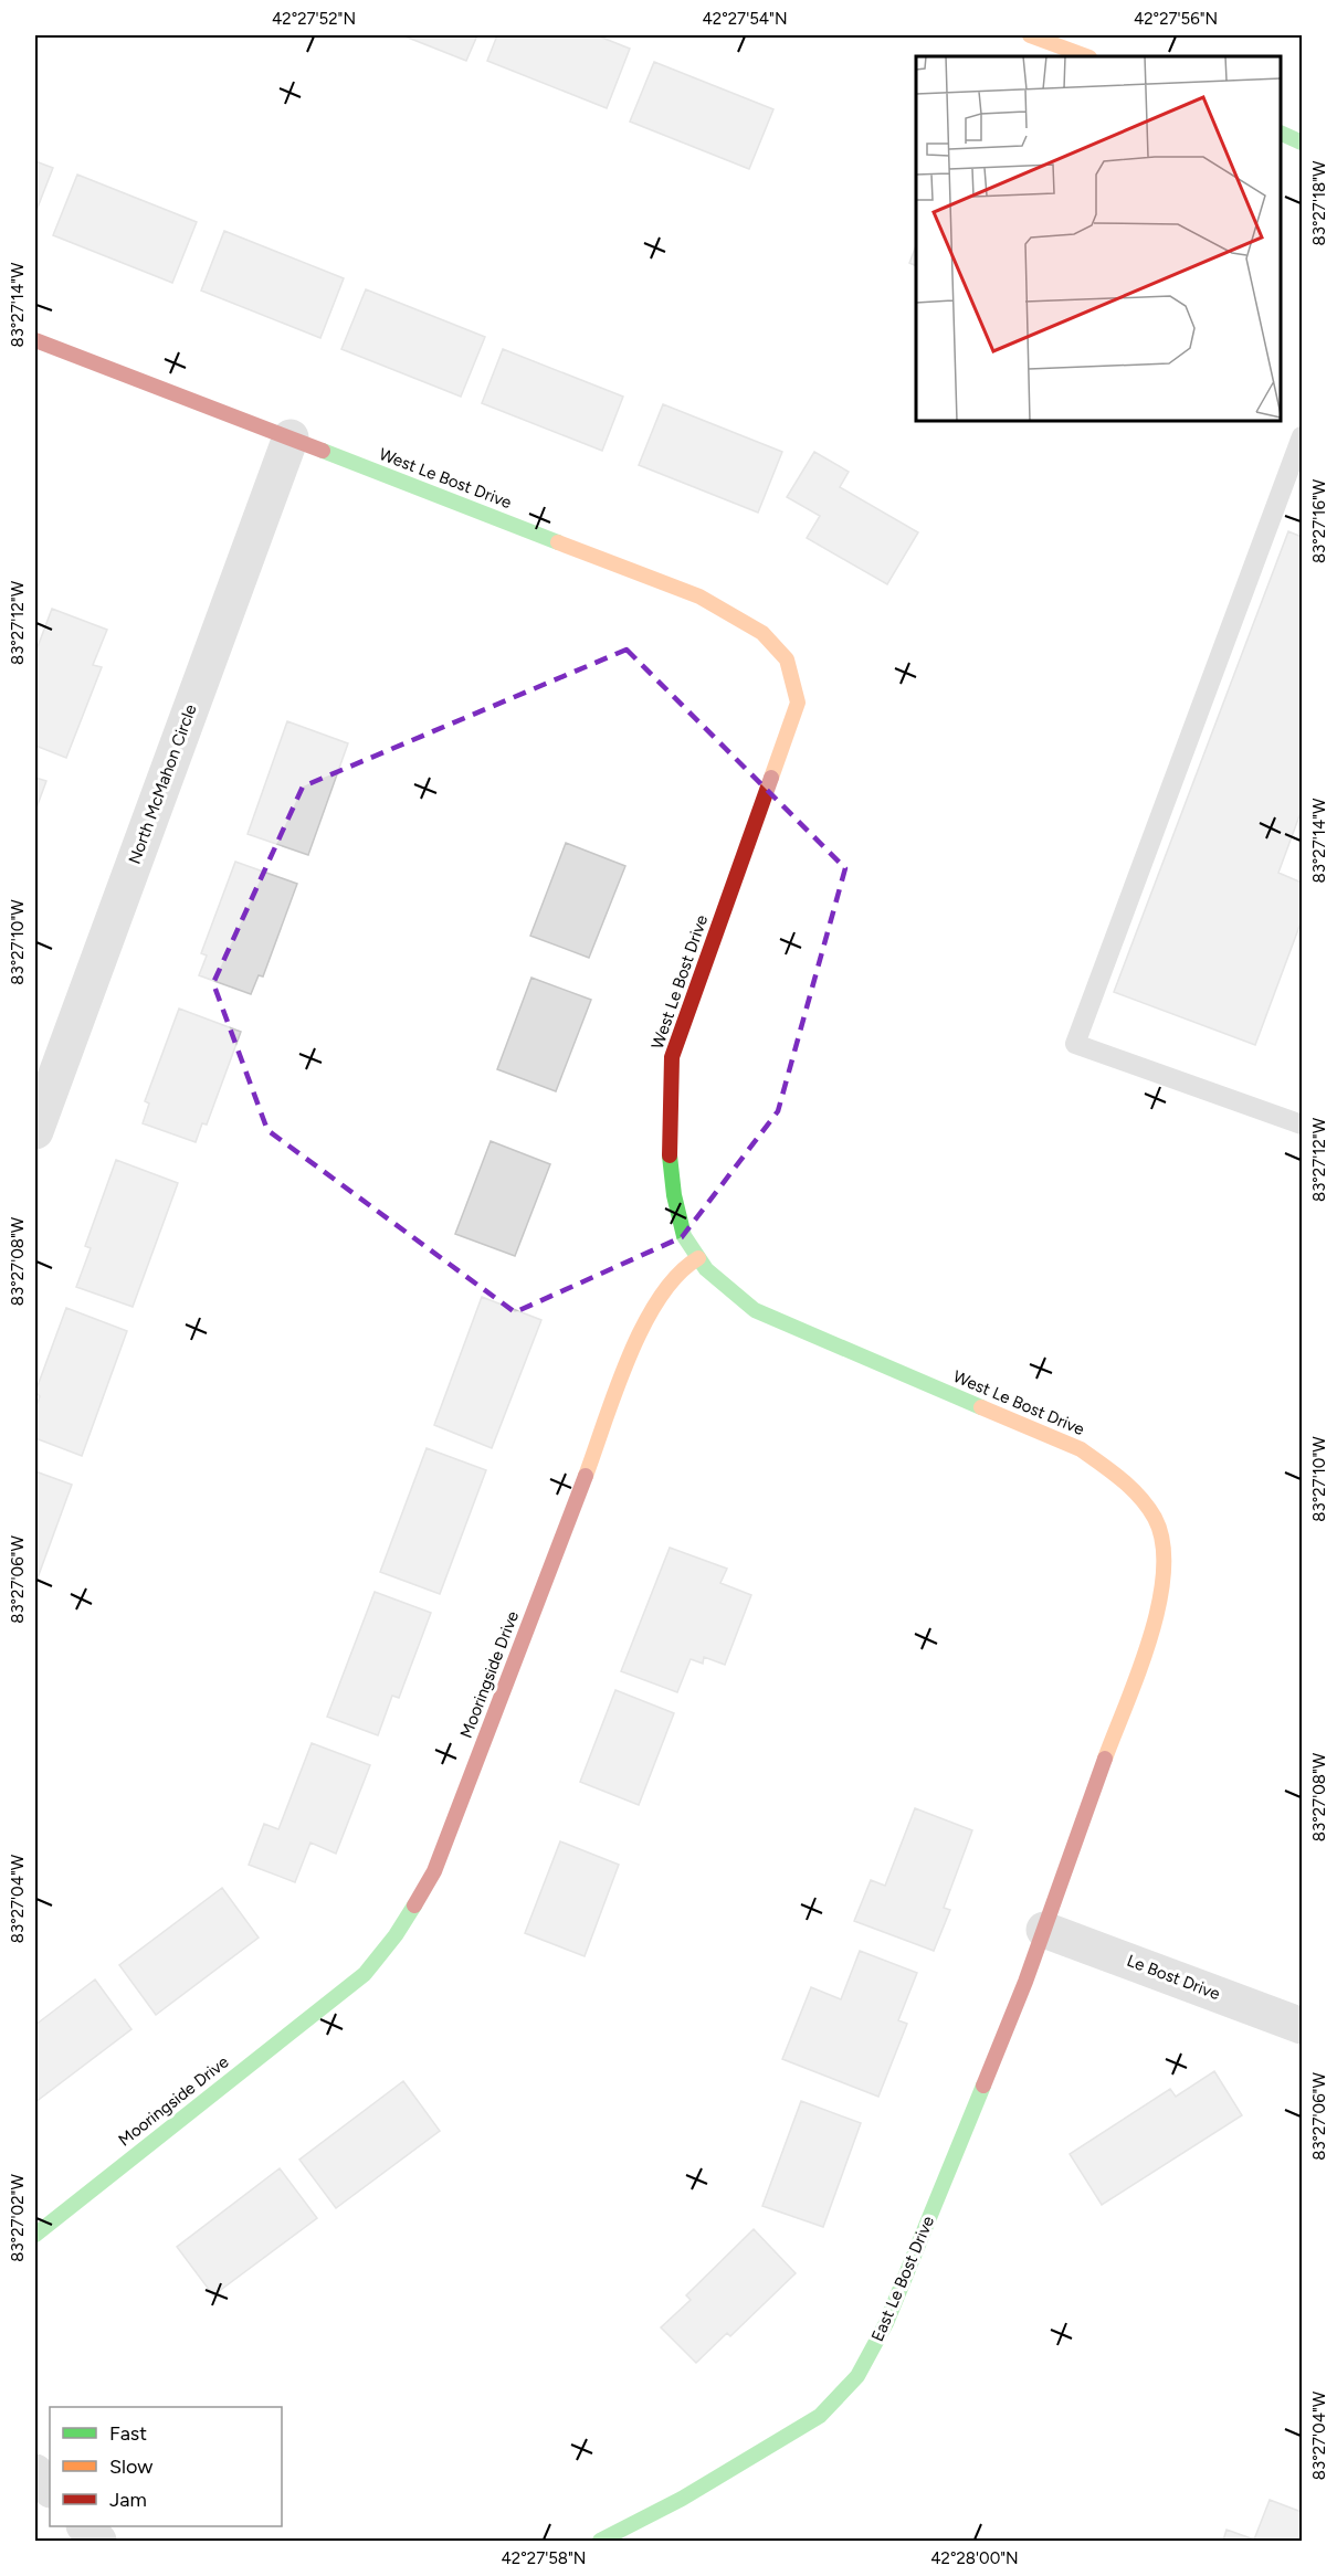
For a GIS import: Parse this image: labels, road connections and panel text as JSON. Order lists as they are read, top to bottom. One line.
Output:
{"streets":{"street":["West Le Bost Drive","North McMahon Circle","Mooringside Drive","Le Bost Drive","East Le Bost Drive"]},"crossings":[["West Le Bost Drive","North McMahon Circle"],["West Le Bost Drive","Mooringside Drive"],["West Le Bost Drive","Le Bost Drive"],["West Le Bost Drive","East Le Bost Drive"],["Le Bost Drive","East Le Bost Drive"]],"legend":["Fast","Slow","Jam"],"coordinates":["42°27'52\"N","42°27'54\"N","42°27'56\"N","83°27'18\"W","83°27'14\"W","83°27'16\"W","83°27'12\"W","83°27'10\"W","83°27'08\"W","83°27'06\"W","83°27'04\"W","83°27'02\"W","42°27'58\"N","42°28'00\"N"]}
